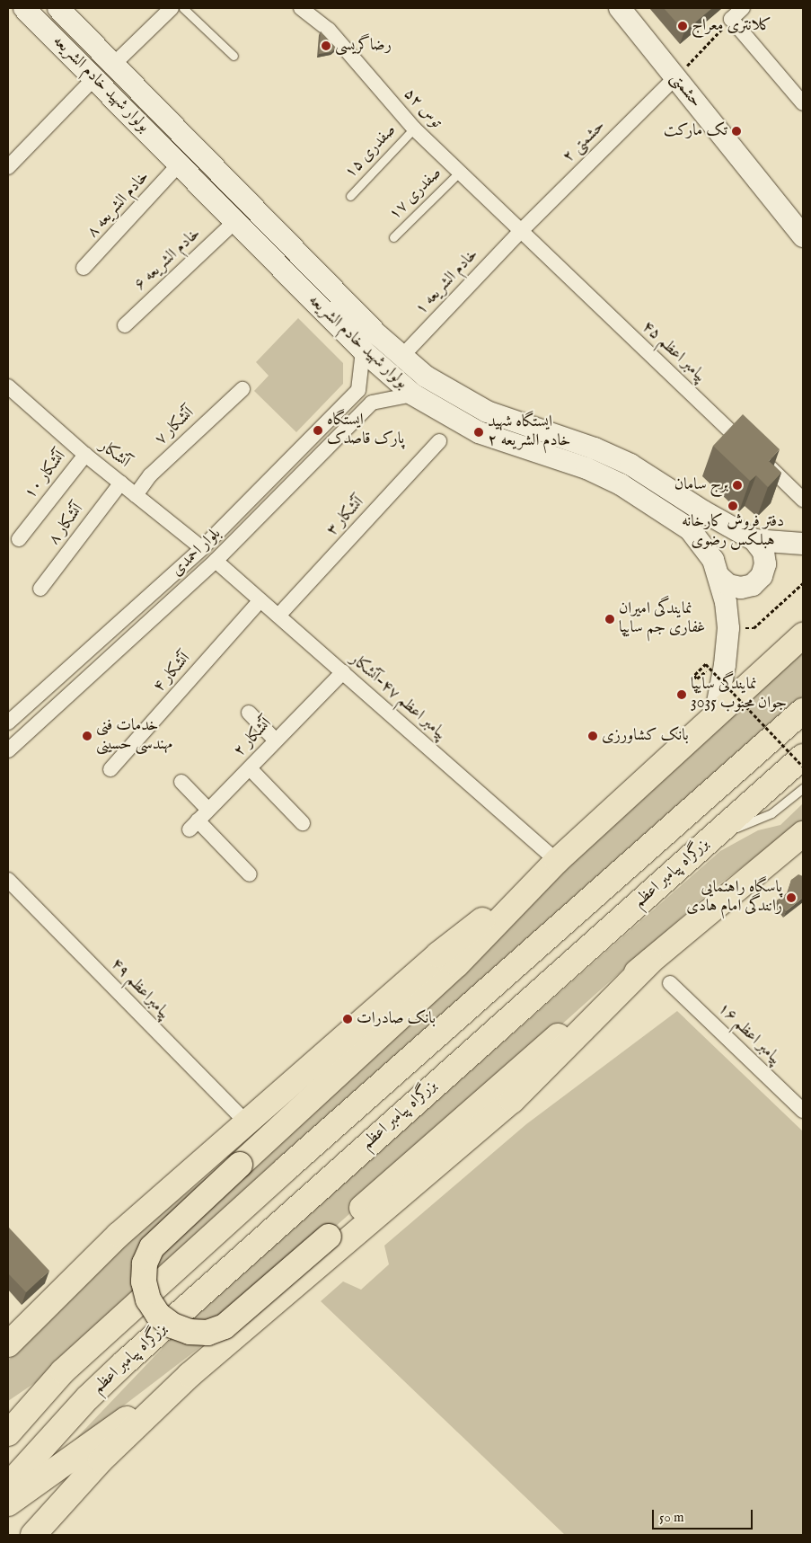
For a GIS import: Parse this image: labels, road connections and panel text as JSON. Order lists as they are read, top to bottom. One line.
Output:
{"streets":{"highway":["بزرگراه پیامبر اعظم"],"street":["بولوار شهید خادم الشریعه","حشمتی","توس ۵۲","حشمتی ۲","خادم الشریعه ۸","خادم الشریعه ۶","خادم الشریعه ۱","پیامبر اعظم ۴۵","آتشکار ۷","آتشکار","آتشکار ۱۰","آتشکار ۳","آتشکار ۸","بلوار احمدی","آتشکار ۴","پیامبر اعظم ۴۷-آتشکار","آتشکار ۲","پیامبراعظم ۴۹","پیامبر اعظم ۱۶"],"lane":["صفدری ۱۵","صفدری ۱۷"]},"crossings":[["بولوار شهید خادم الشریعه","خادم الشریعه ۸"],["بولوار شهید خادم الشریعه","خادم الشریعه ۶"],["بولوار شهید خادم الشریعه","خادم الشریعه ۱"],["حشمتی","حشمتی ۲"],["توس ۵۲","حشمتی ۲"],["توس ۵۲","صفدری ۱۵"],["توس ۵۲","صفدری ۱۷"],["توس ۵۲","خادم الشریعه ۱"],["توس ۵۲","پیامبر اعظم ۴۵"],["حشمتی ۲","خادم الشریعه ۱"],["حشمتی ۲","پیامبر اعظم ۴۵"],["خادم الشریعه ۱","پیامبر اعظم ۴۵"],["آتشکار ۷","آتشکار"],["آتشکار","آتشکار ۱۰"],["آتشکار","آتشکار ۸"],["آتشکار","بلوار احمدی"],["آتشکار ۳","پیامبر اعظم ۴۷-آتشکار"],["بلوار احمدی","پیامبر اعظم ۴۷-آتشکار"],["آتشکار ۴","پیامبر اعظم ۴۷-آتشکار"],["پیامبر اعظم ۴۷-آتشکار","آتشکار ۲"]],"places":["کلانتری معراج","رضاگریسی","تک مارکت","ایستگاه پارک قاصدک","ایستگاه شهید خادم الشریعه ۲","برج سامان","دفتر فروش کارخانه هبلکس رضوی","نمایندگی امیران غفاری جم سایپا","نمایندگی سایپا جوان محبوب 3035","خدمات فنی مهندسی حسینی","بانک کشاورزی","پاسگاه راهنمایی رانندگی امام هادی","بانک صادرات"],"scale_bar":"50 m"}
